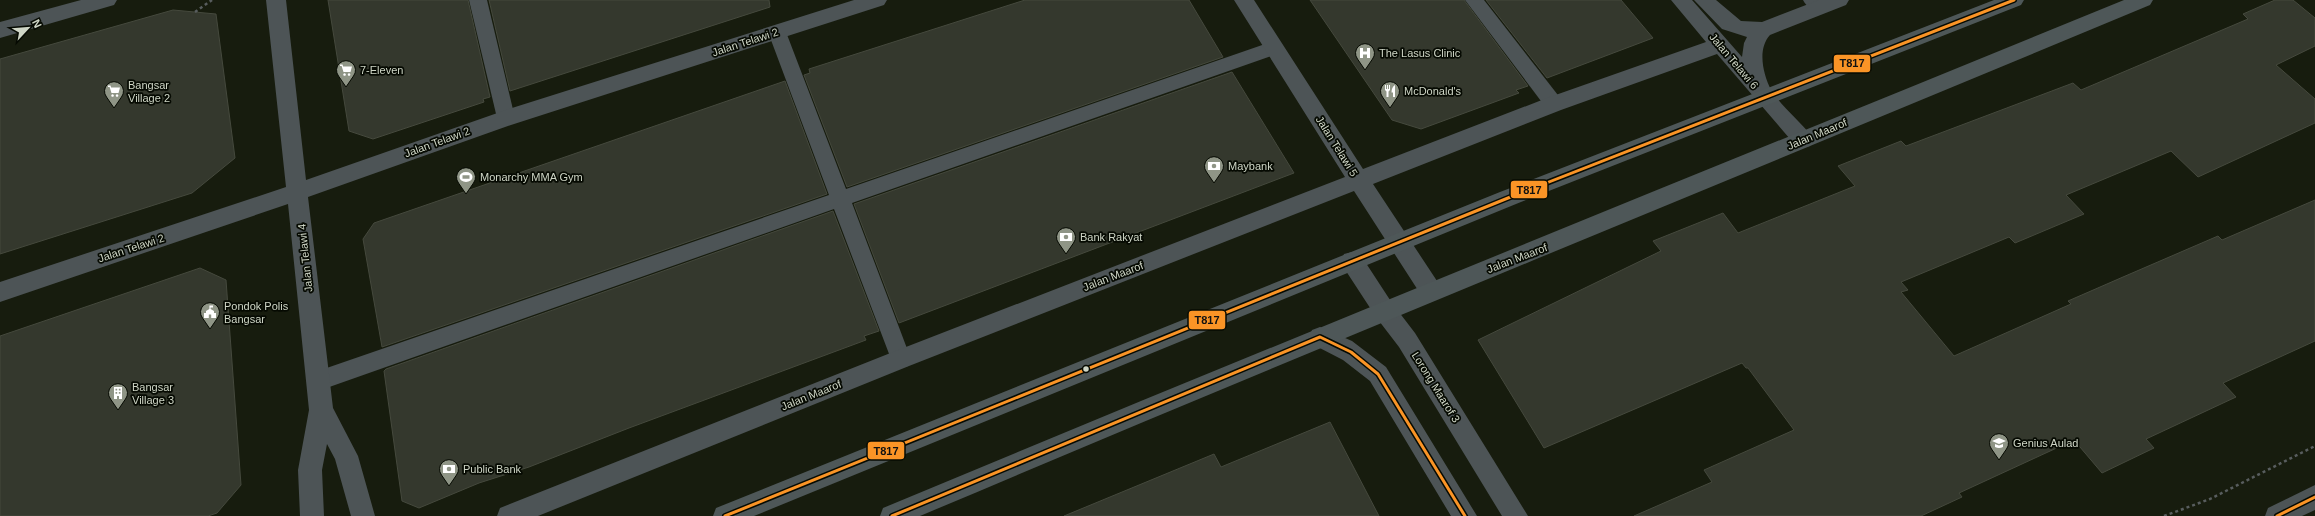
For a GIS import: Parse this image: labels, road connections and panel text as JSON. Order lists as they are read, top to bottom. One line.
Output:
{"streets":{"main road":["Jalan Maarof"],"street":["Jalan Telawi 2","Jalan Telawi 6","Jalan Telawi 5","Jalan Telawi 4","Lorong Maarof 3"]},"crossings":[["Jalan Telawi 2","Jalan Telawi 4"],["Jalan Telawi 6","Jalan Maarof"],["Jalan Maarof","Jalan Telawi 5"],["Jalan Maarof","Lorong Maarof 3"]],"places":{"hospital":["The Lasus Clinic"],"supermarket":["7-Eleven","Bangsar Village 2"],"restaurant":["McDonald's"],"bank":["Maybank","Bank Rakyat","Public Bank"],"sports":["Monarchy MMA Gym"],"public building":["Pondok Polis Bangsar"],"building":["Bangsar Village 3"],"school or university":["Genius Aulad"]},"lines":["transit line T817"],"north":"top right"}
